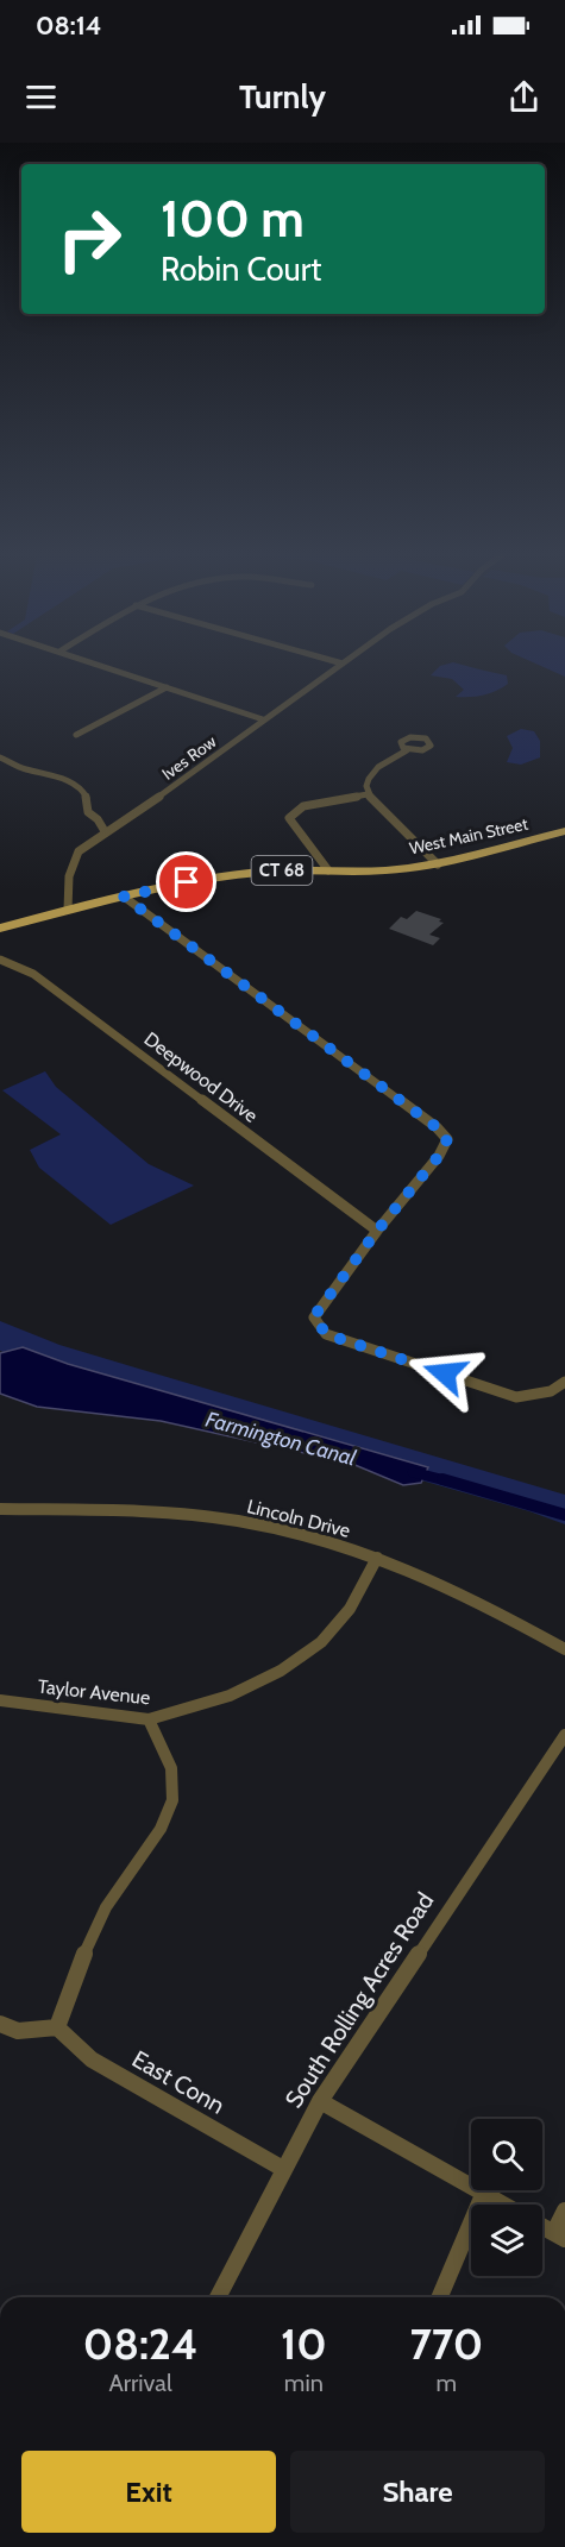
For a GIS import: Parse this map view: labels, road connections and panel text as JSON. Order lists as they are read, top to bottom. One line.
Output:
{"streets":{"main road":["West Main Street","CT 68"],"street":["Ives Row","Deepwood Drive","Lincoln Drive","Taylor Avenue","South Rolling Acres Road","East Conn"]},"crossings":[["Ives Row","West Main Street"],["Lincoln Drive","Taylor Avenue"],["South Rolling Acres Road","East Conn"]],"water":["Farmington Canal"],"page":{"status":"08:14","header":"Turnly","turn":["100 m","Robin Court"],"eta":["08:24","Arrival","10","min","770","m"],"buttons":["Exit","Share"]}}
